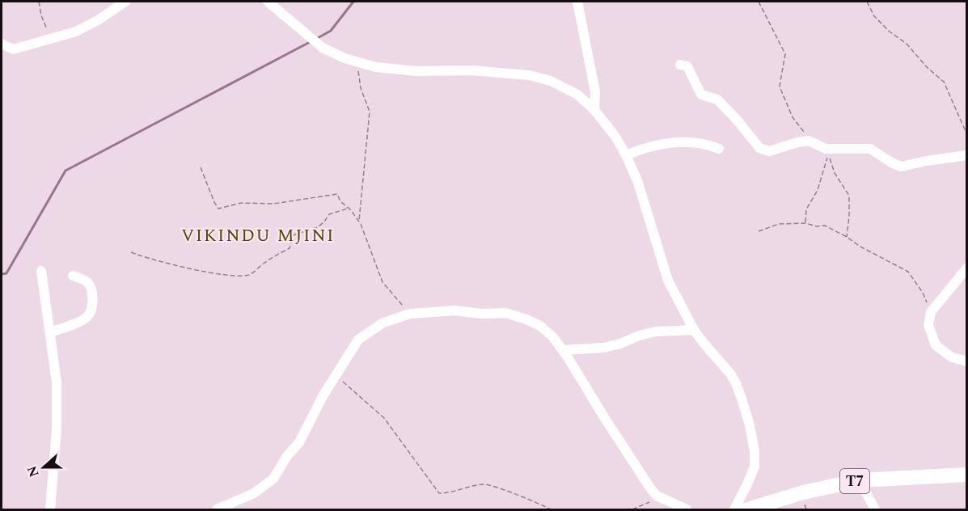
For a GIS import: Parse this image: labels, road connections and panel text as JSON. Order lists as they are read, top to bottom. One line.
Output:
{"streets":{"highway":["T7"]},"districts":["VIKINDU MJINI"],"north":"left"}
